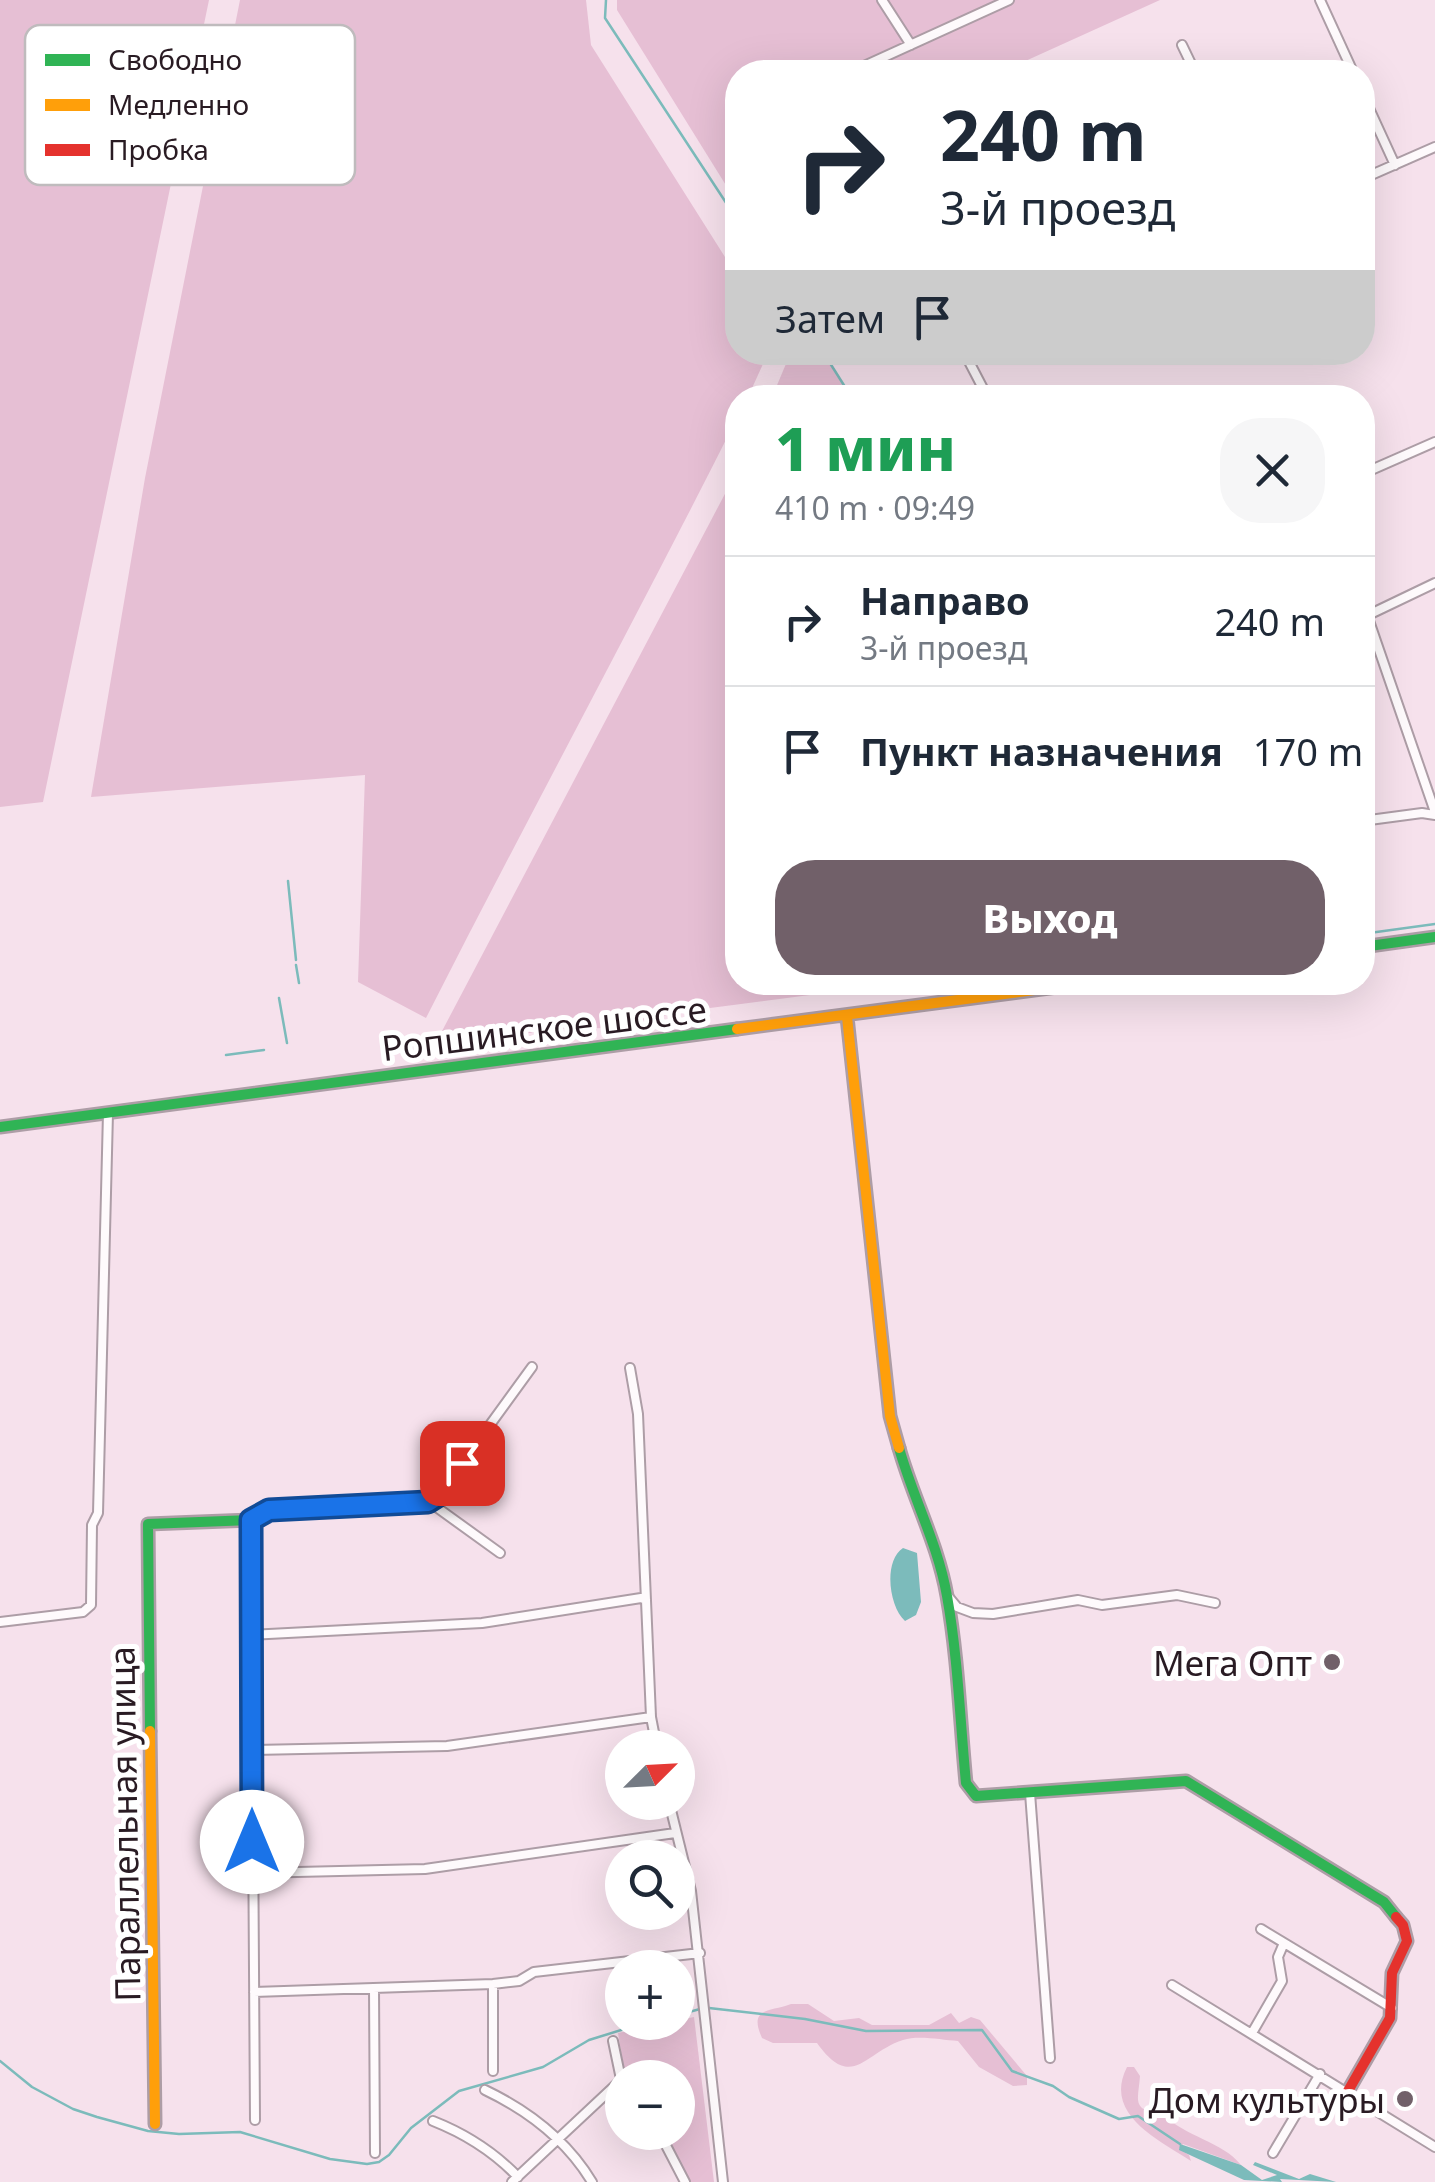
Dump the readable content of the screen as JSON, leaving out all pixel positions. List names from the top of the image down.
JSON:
{
  "streets": {
    "street": ["Ропшинское шоссе", "Параллельная улица"]
  },
  "places": ["Мега Опт", "Дом культуры"],
  "legend": ["Свободно", "Медленно", "Пробка"],
  "north": "top right",
  "page": {
    "turn": ["240 m", "3-й проезд"],
    "then": "Затем",
    "heading": ["1 мин", "410 m · 09:49"],
    "list": [
      {
        "name": "Направо",
        "note": "3-й проезд",
        "value": "240 m"
      },
      {
        "name": "Пункт назначения",
        "value": "170 m"
      }
    ],
    "buttons": "Выход",
    "map_buttons": ["+", "−"]
  }
}
